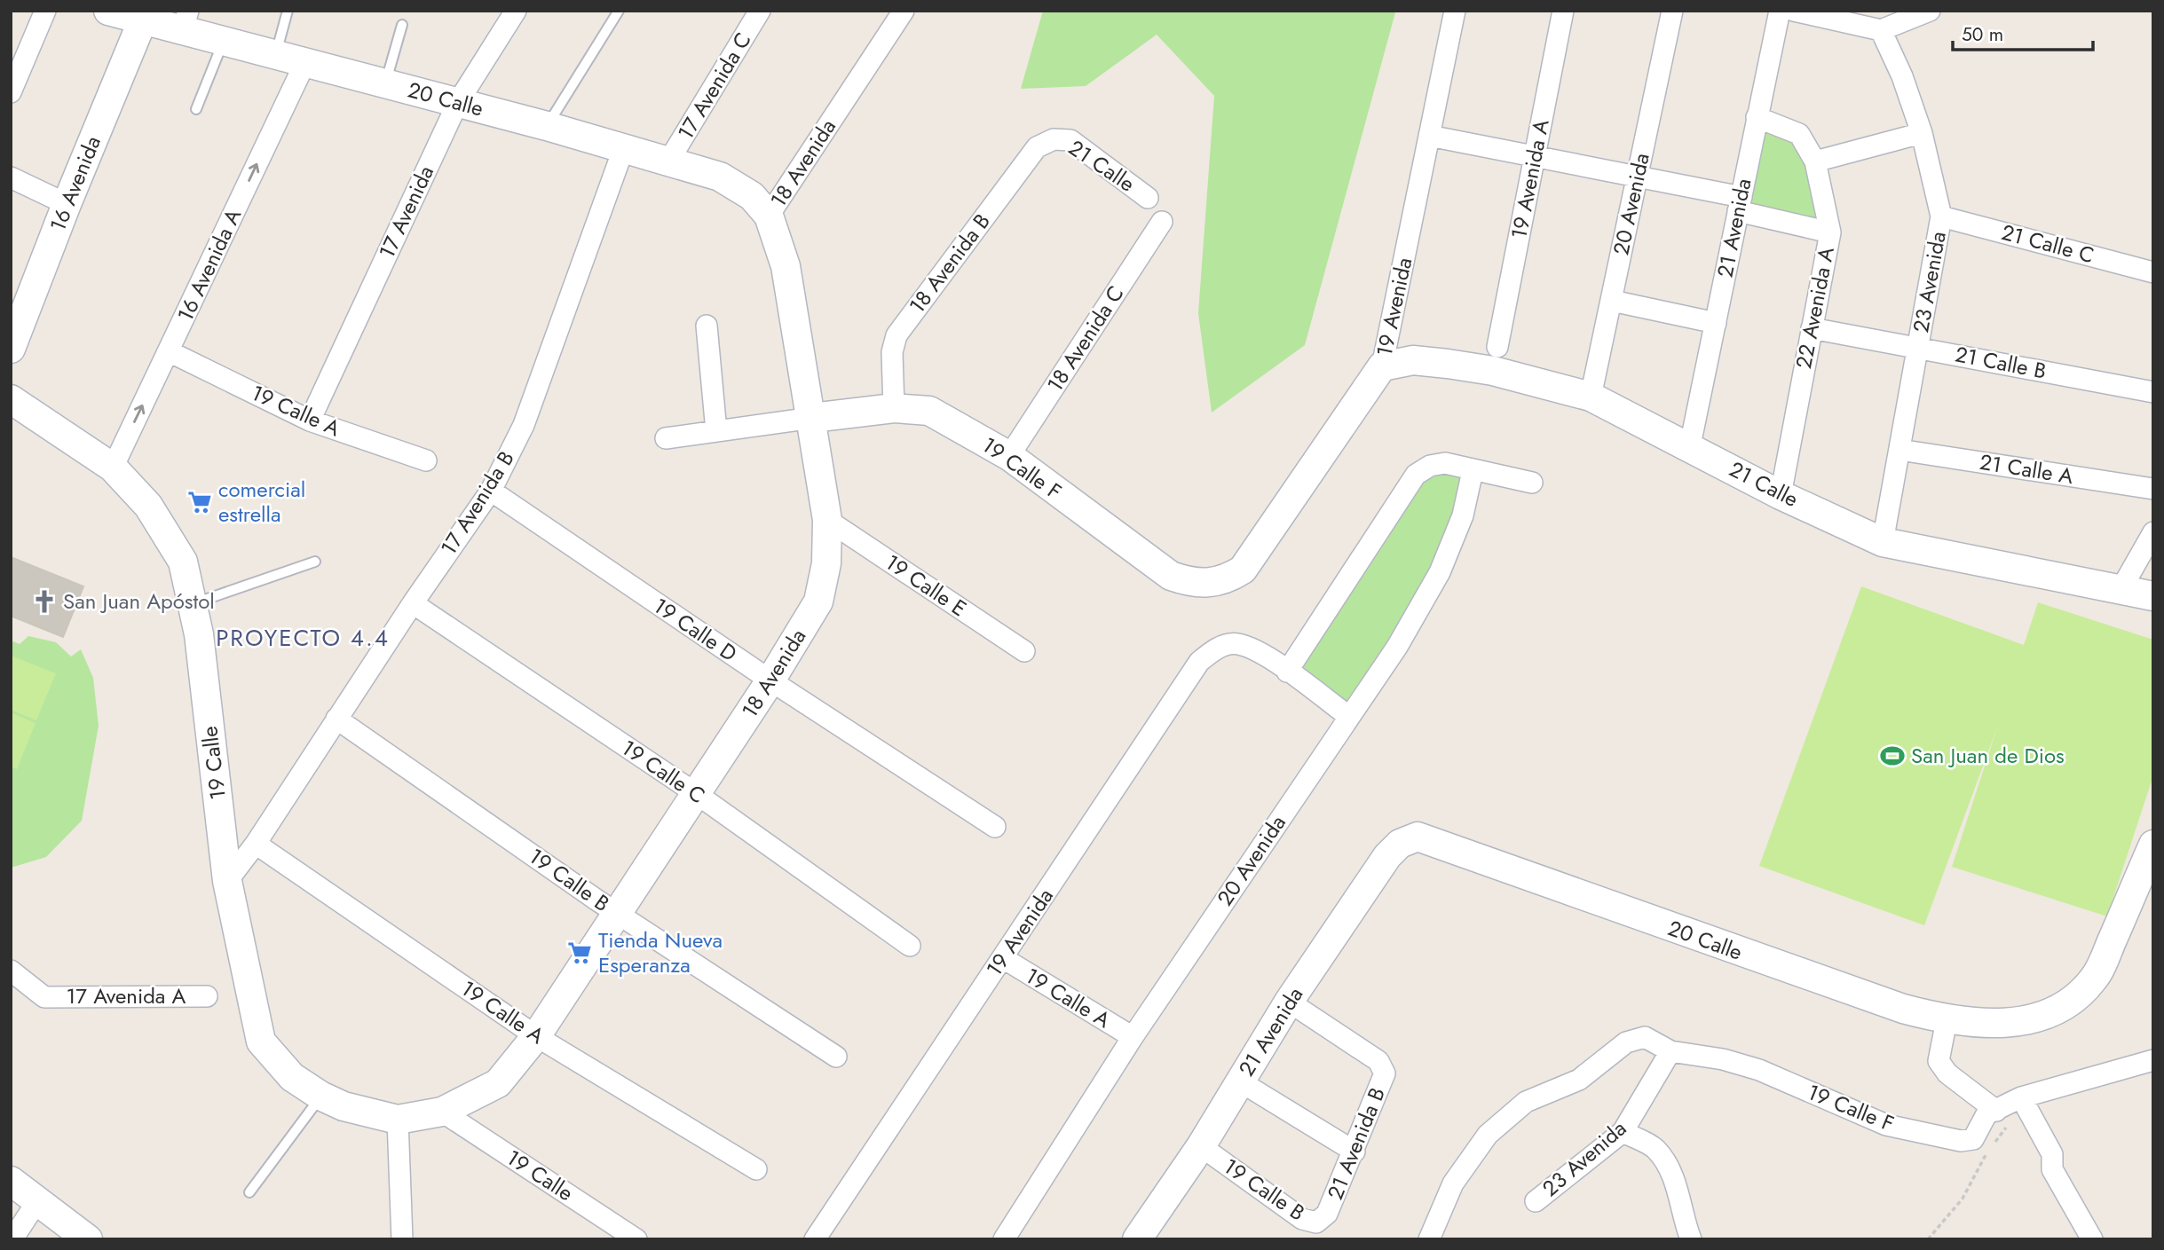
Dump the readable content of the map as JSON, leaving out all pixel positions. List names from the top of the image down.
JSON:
{
  "streets": {
    "street": [
      "17 Avenida C",
      "20 Calle",
      "18 Avenida",
      "21 Calle",
      "19 Avenida A",
      "16 Avenida",
      "20 Avenida",
      "17 Avenida",
      "21 Avenida",
      "21 Calle C",
      "18 Avenida B",
      "16 Avenida A",
      "23 Avenida",
      "19 Avenida",
      "22 Avenida A",
      "18 Avenida C",
      "21 Calle B",
      "19 Calle A",
      "19 Calle F",
      "21 Calle A",
      "17 Avenida B",
      "19 Calle E",
      "19 Calle D",
      "19 Calle",
      "19 Calle C",
      "19 Calle B",
      "17 Avenida A",
      "21 Avenida B"
    ]
  },
  "crossings": [
    ["17 Avenida C", "20 Calle"],
    ["20 Calle", "18 Avenida"],
    ["20 Calle", "16 Avenida"],
    ["20 Calle", "17 Avenida"],
    ["20 Calle", "21 Avenida"],
    ["20 Calle", "16 Avenida A"],
    ["20 Calle", "17 Avenida B"],
    ["18 Avenida", "19 Calle A"],
    ["18 Avenida", "19 Calle F"],
    ["18 Avenida", "19 Calle E"],
    ["18 Avenida", "19 Calle D"],
    ["18 Avenida", "19 Calle"],
    ["18 Avenida", "19 Calle C"],
    ["18 Avenida", "19 Calle B"],
    ["21 Calle", "20 Avenida"],
    ["21 Calle", "21 Avenida"],
    ["21 Calle", "18 Avenida B"],
    ["21 Calle", "23 Avenida"],
    ["21 Calle", "19 Avenida"],
    ["21 Calle", "22 Avenida A"],
    ["20 Avenida", "19 Calle A"],
    ["17 Avenida", "19 Calle A"],
    ["21 Avenida", "22 Avenida A"],
    ["21 Avenida", "19 Calle B"],
    ["21 Avenida", "21 Avenida B"],
    ["21 Calle C", "23 Avenida"],
    ["18 Avenida B", "19 Calle F"],
    ["16 Avenida A", "19 Calle A"],
    ["16 Avenida A", "19 Calle"],
    ["23 Avenida", "21 Calle B"],
    ["23 Avenida", "19 Calle F"],
    ["23 Avenida", "21 Calle A"],
    ["19 Avenida", "19 Calle A"],
    ["19 Avenida", "19 Calle F"],
    ["22 Avenida A", "21 Calle B"],
    ["18 Avenida C", "19 Calle F"],
    ["19 Calle A", "17 Avenida B"],
    ["17 Avenida B", "19 Calle D"],
    ["17 Avenida B", "19 Calle C"],
    ["17 Avenida B", "19 Calle B"],
    ["19 Calle B", "21 Avenida B"]
  ],
  "one_way": ["16 Avenida A"],
  "districts": ["PROYECTO 4.4"],
  "places": {
    "supermarket": ["comercial estrella", "Tienda Nueva Esperanza"],
    "church": ["San Juan Apóstol"],
    "sports": ["San Juan de Dios"]
  },
  "scale_bar": "50 m"
}
